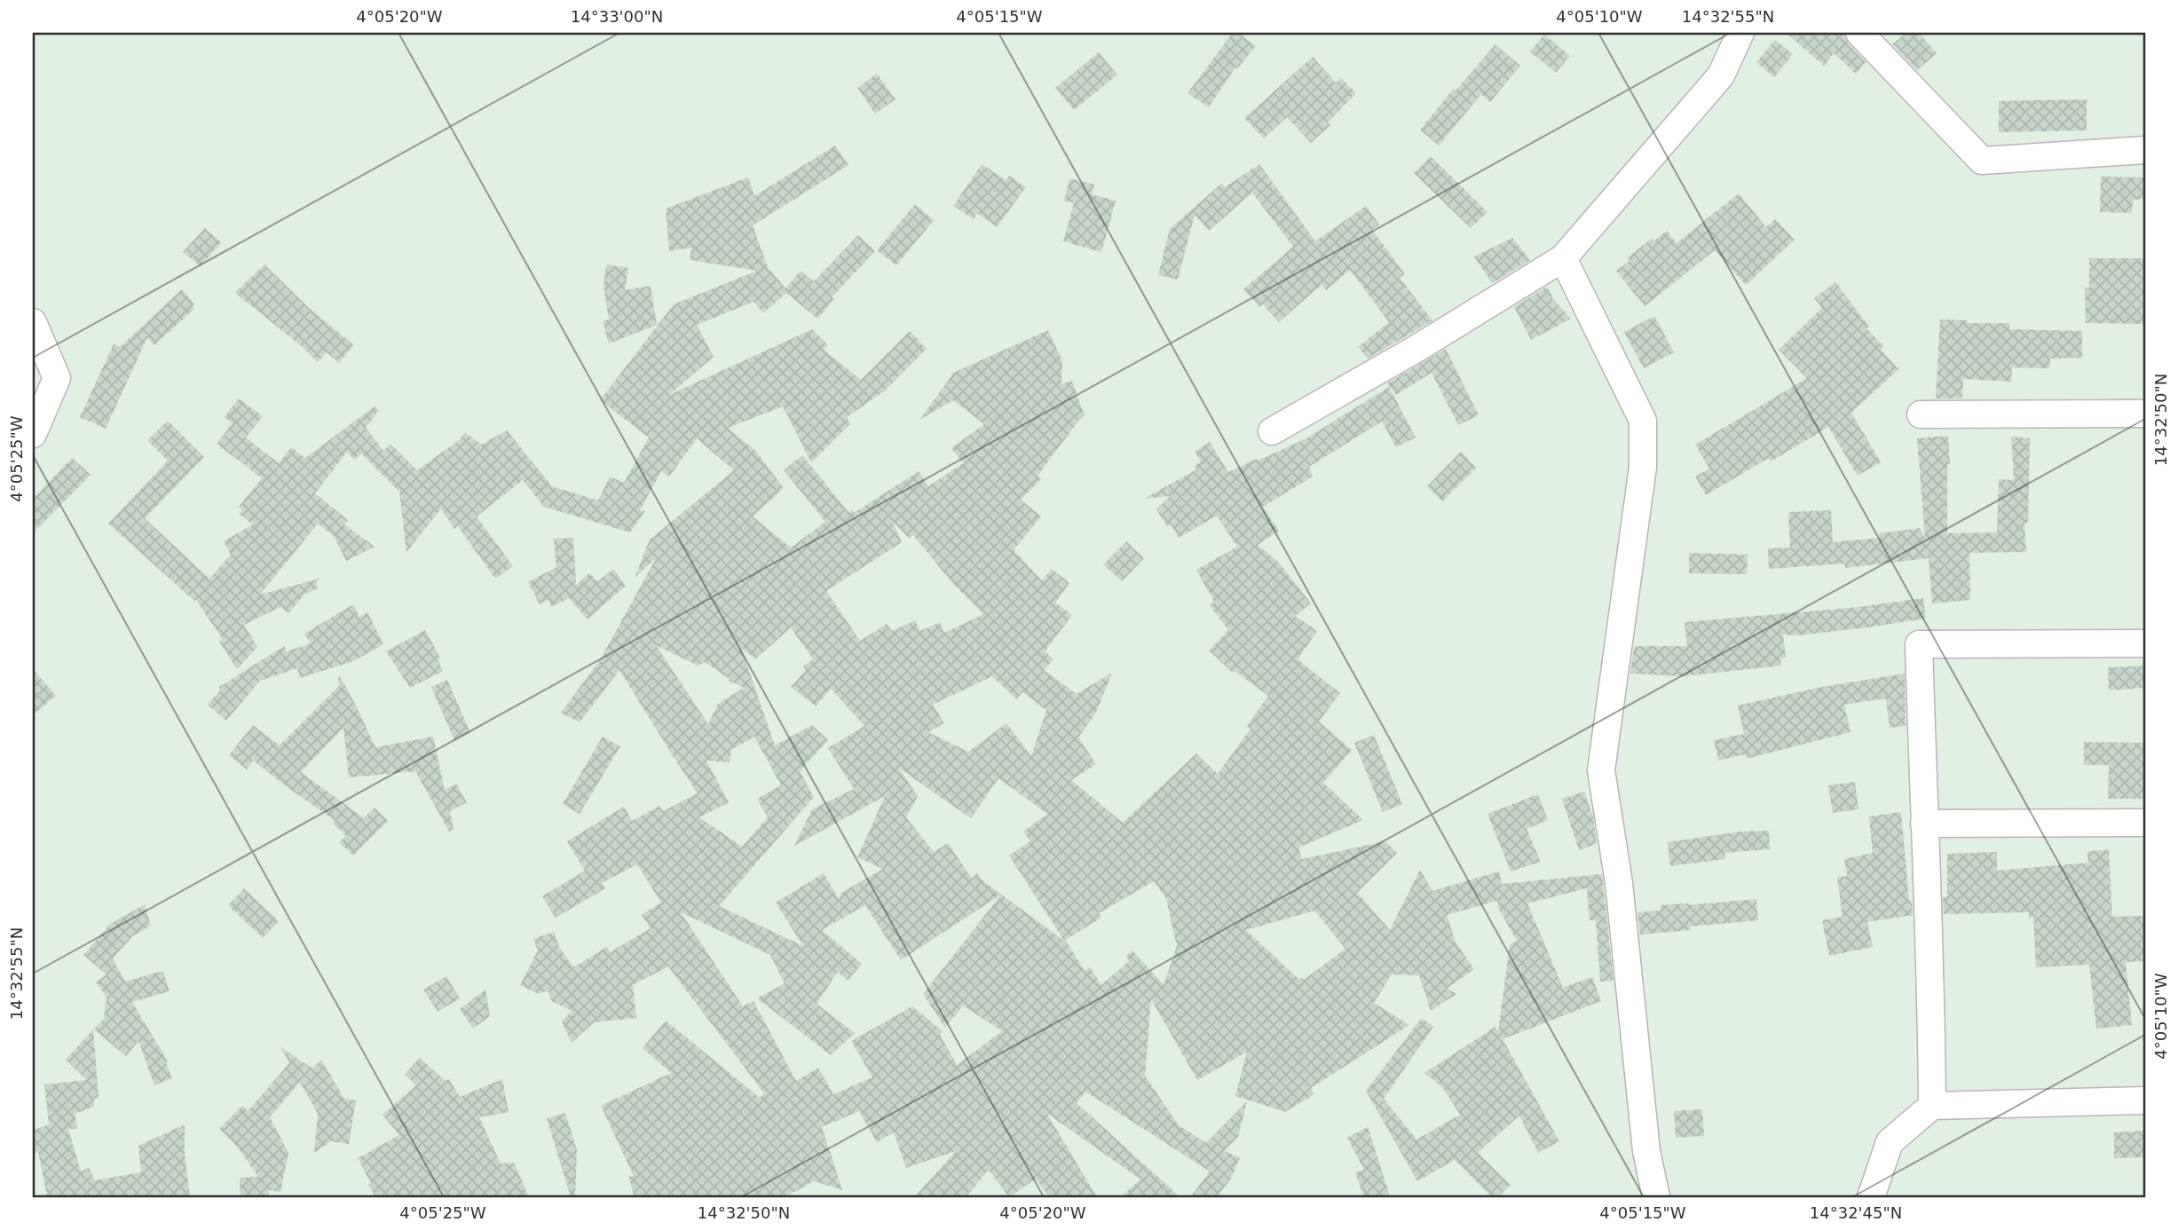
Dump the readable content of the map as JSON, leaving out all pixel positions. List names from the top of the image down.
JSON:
{
  "coordinates": [
    "4°05'20\"W",
    "14°33'00\"N",
    "4°05'15\"W",
    "4°05'10\"W",
    "14°32'55\"N",
    "14°32'50\"N",
    "4°05'25\"W",
    "14°32'45\"N"
  ]
}
